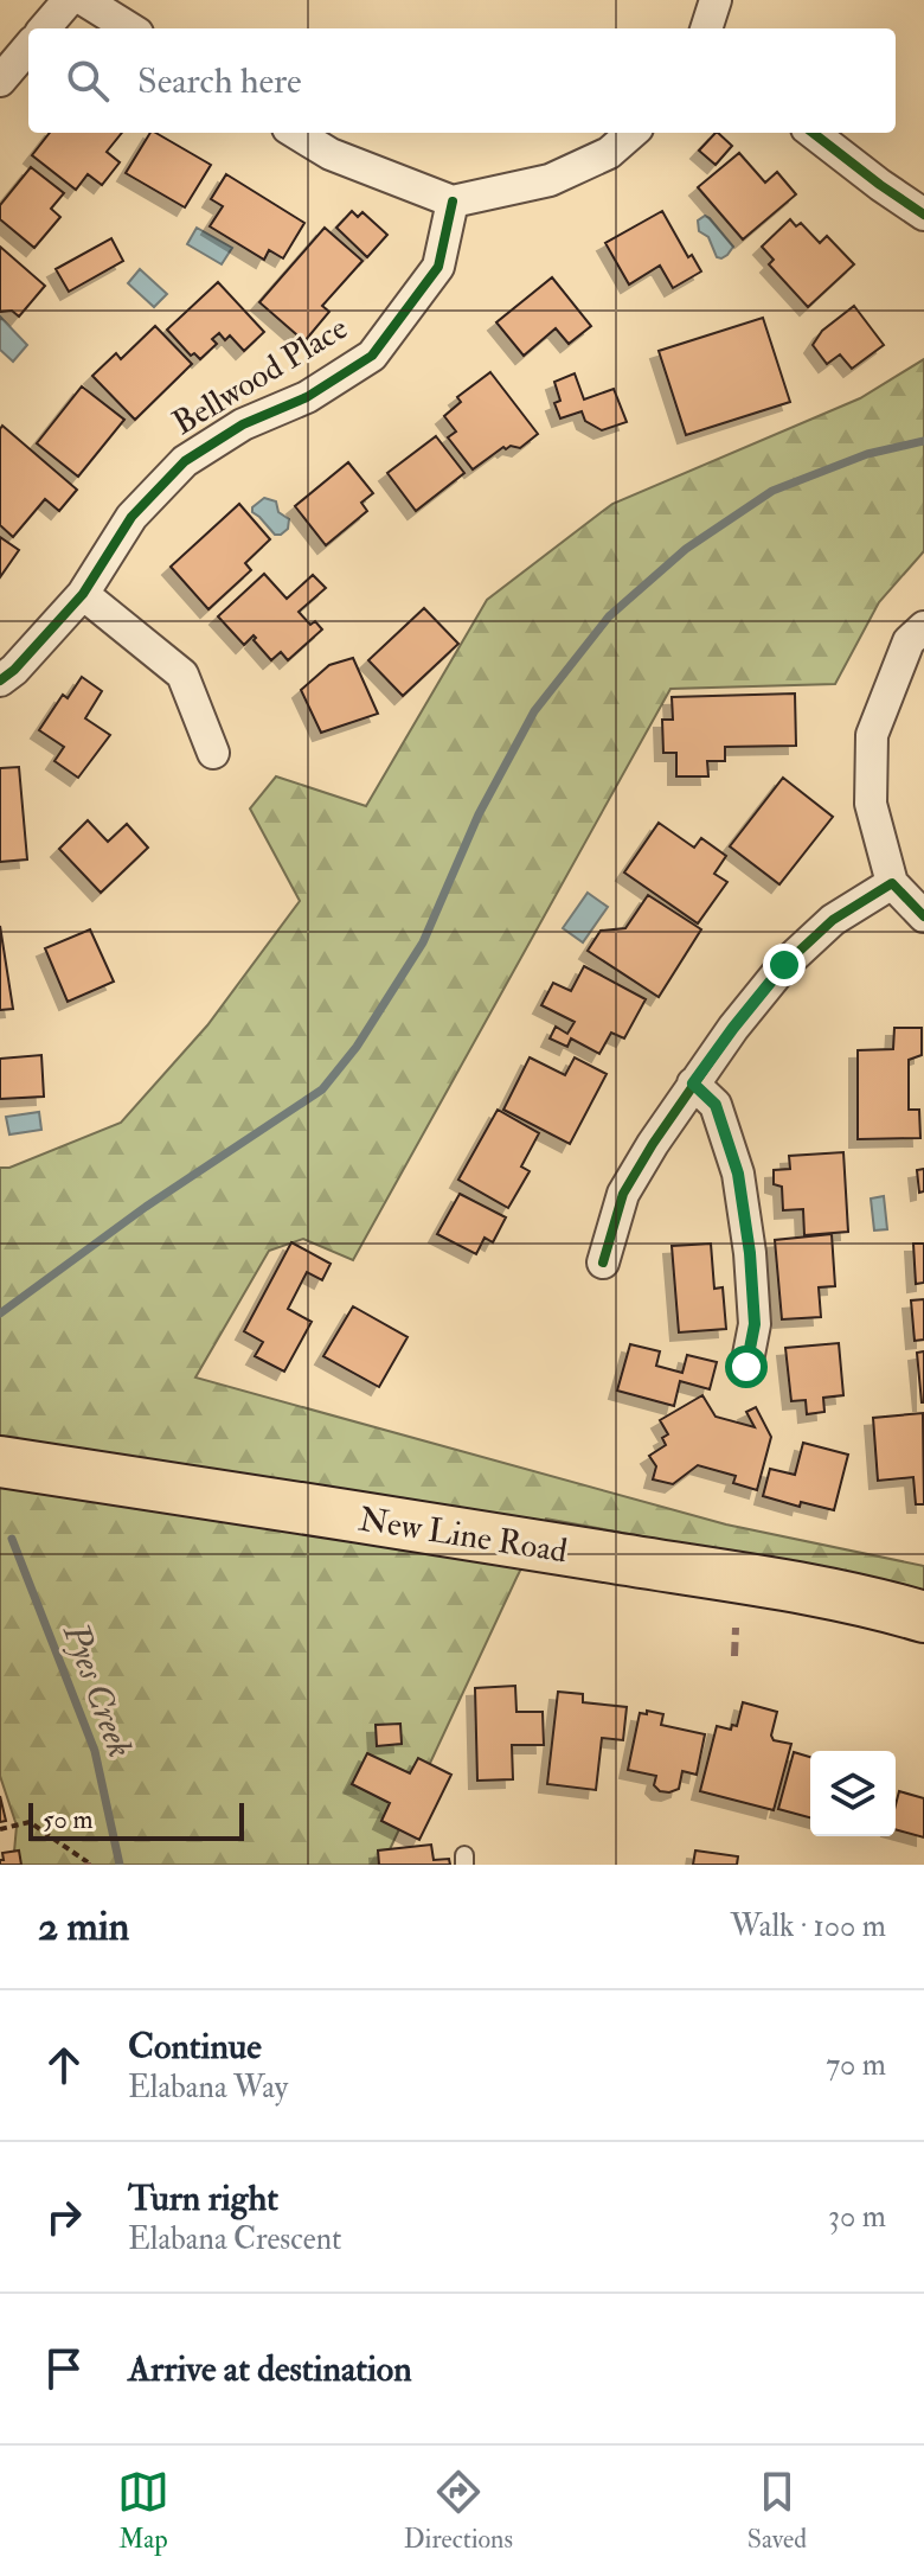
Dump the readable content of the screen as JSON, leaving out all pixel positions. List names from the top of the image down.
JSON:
{
  "streets": {
    "main road": ["New Line Road"],
    "street": ["Bellwood Place"]
  },
  "water": ["Pyes Creek"],
  "scale_bar": "50 m",
  "page": {
    "search": "Search here",
    "scale": "50 m",
    "heading": ["2 min", "Walk · 100 m"],
    "list": [
      ["Continue", "Elabana Way", "70 m"],
      ["Turn right", "Elabana Crescent", "30 m"],
      "Arrive at destination"
    ],
    "nav": ["Map", "Directions", "Saved"]
  }
}
